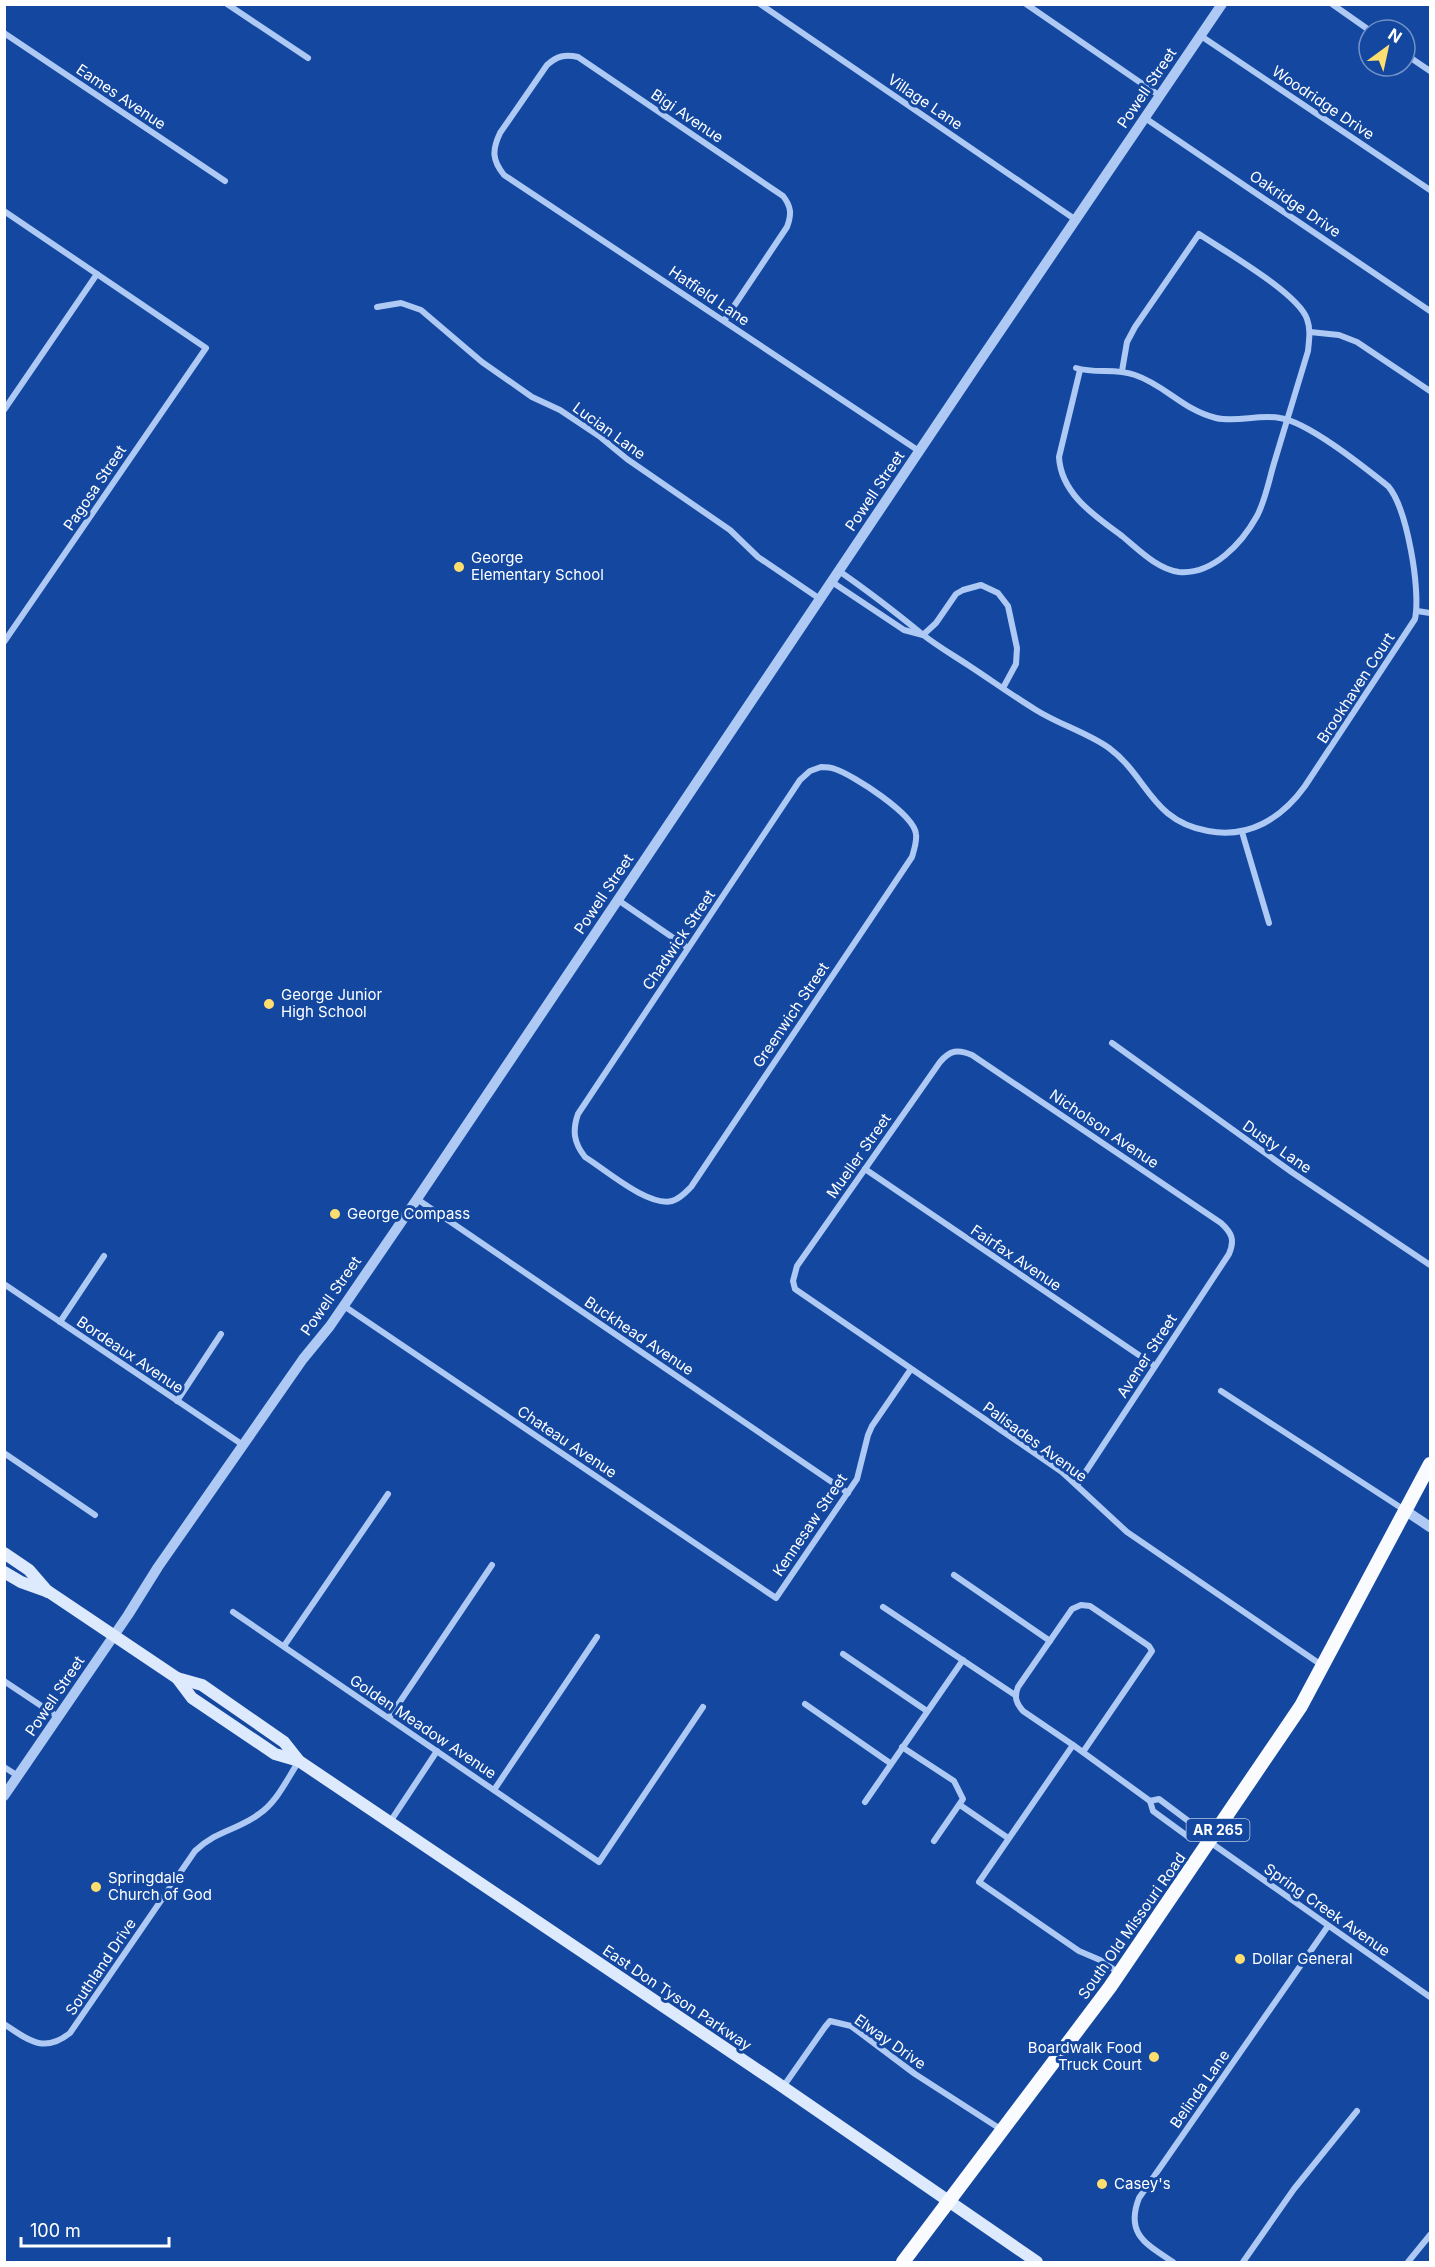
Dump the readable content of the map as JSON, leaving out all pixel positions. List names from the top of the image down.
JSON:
{
  "streets": {
    "main road": ["AR 265", "South Old Missouri Road", "East Don Tyson Parkway"],
    "street": [
      "Powell Street",
      "Eames Avenue",
      "Village Lane",
      "Woodridge Drive",
      "Bigi Avenue",
      "Oakridge Drive",
      "Hatfield Lane",
      "Lucian Lane",
      "Pagosa Street",
      "Brookhaven Court",
      "Chadwick Street",
      "Greenwich Street",
      "Nicholson Avenue",
      "Dusty Lane",
      "Mueller Street",
      "Fairfax Avenue",
      "Buckhead Avenue",
      "Bordeaux Avenue",
      "Avener Street",
      "Chateau Avenue",
      "Palisades Avenue",
      "Kennesaw Street",
      "Golden Meadow Avenue",
      "Spring Creek Avenue",
      "Southland Drive",
      "Elway Drive",
      "Belinda Lane"
    ]
  },
  "crossings": [
    ["Powell Street", "Village Lane"],
    ["Powell Street", "Woodridge Drive"],
    ["Powell Street", "Oakridge Drive"],
    ["Powell Street", "Hatfield Lane"],
    ["Powell Street", "Lucian Lane"],
    ["Powell Street", "Brookhaven Court"],
    ["Powell Street", "Buckhead Avenue"],
    ["Powell Street", "Bordeaux Avenue"],
    ["Powell Street", "Chateau Avenue"],
    ["Powell Street", "East Don Tyson Parkway"],
    ["Bigi Avenue", "Hatfield Lane"],
    ["Chadwick Street", "Greenwich Street"],
    ["Nicholson Avenue", "Mueller Street"],
    ["Nicholson Avenue", "Avener Street"],
    ["Mueller Street", "Fairfax Avenue"],
    ["Mueller Street", "Palisades Avenue"],
    ["Fairfax Avenue", "Avener Street"],
    ["Buckhead Avenue", "Kennesaw Street"],
    ["Avener Street", "Palisades Avenue"],
    ["Chateau Avenue", "Kennesaw Street"],
    ["Palisades Avenue", "Kennesaw Street"],
    ["Palisades Avenue", "South Old Missouri Road"],
    ["Spring Creek Avenue", "South Old Missouri Road"],
    ["Spring Creek Avenue", "Belinda Lane"],
    ["South Old Missouri Road", "East Don Tyson Parkway"],
    ["South Old Missouri Road", "Elway Drive"],
    ["Southland Drive", "East Don Tyson Parkway"],
    ["East Don Tyson Parkway", "Elway Drive"]
  ],
  "places": [
    "George Elementary School",
    "George Junior High School",
    "George Compass",
    "Springdale Church of God",
    "Dollar General",
    "Boardwalk Food Truck Court",
    "Casey's"
  ],
  "scale_bar": "100 m",
  "north": "top right"
}
